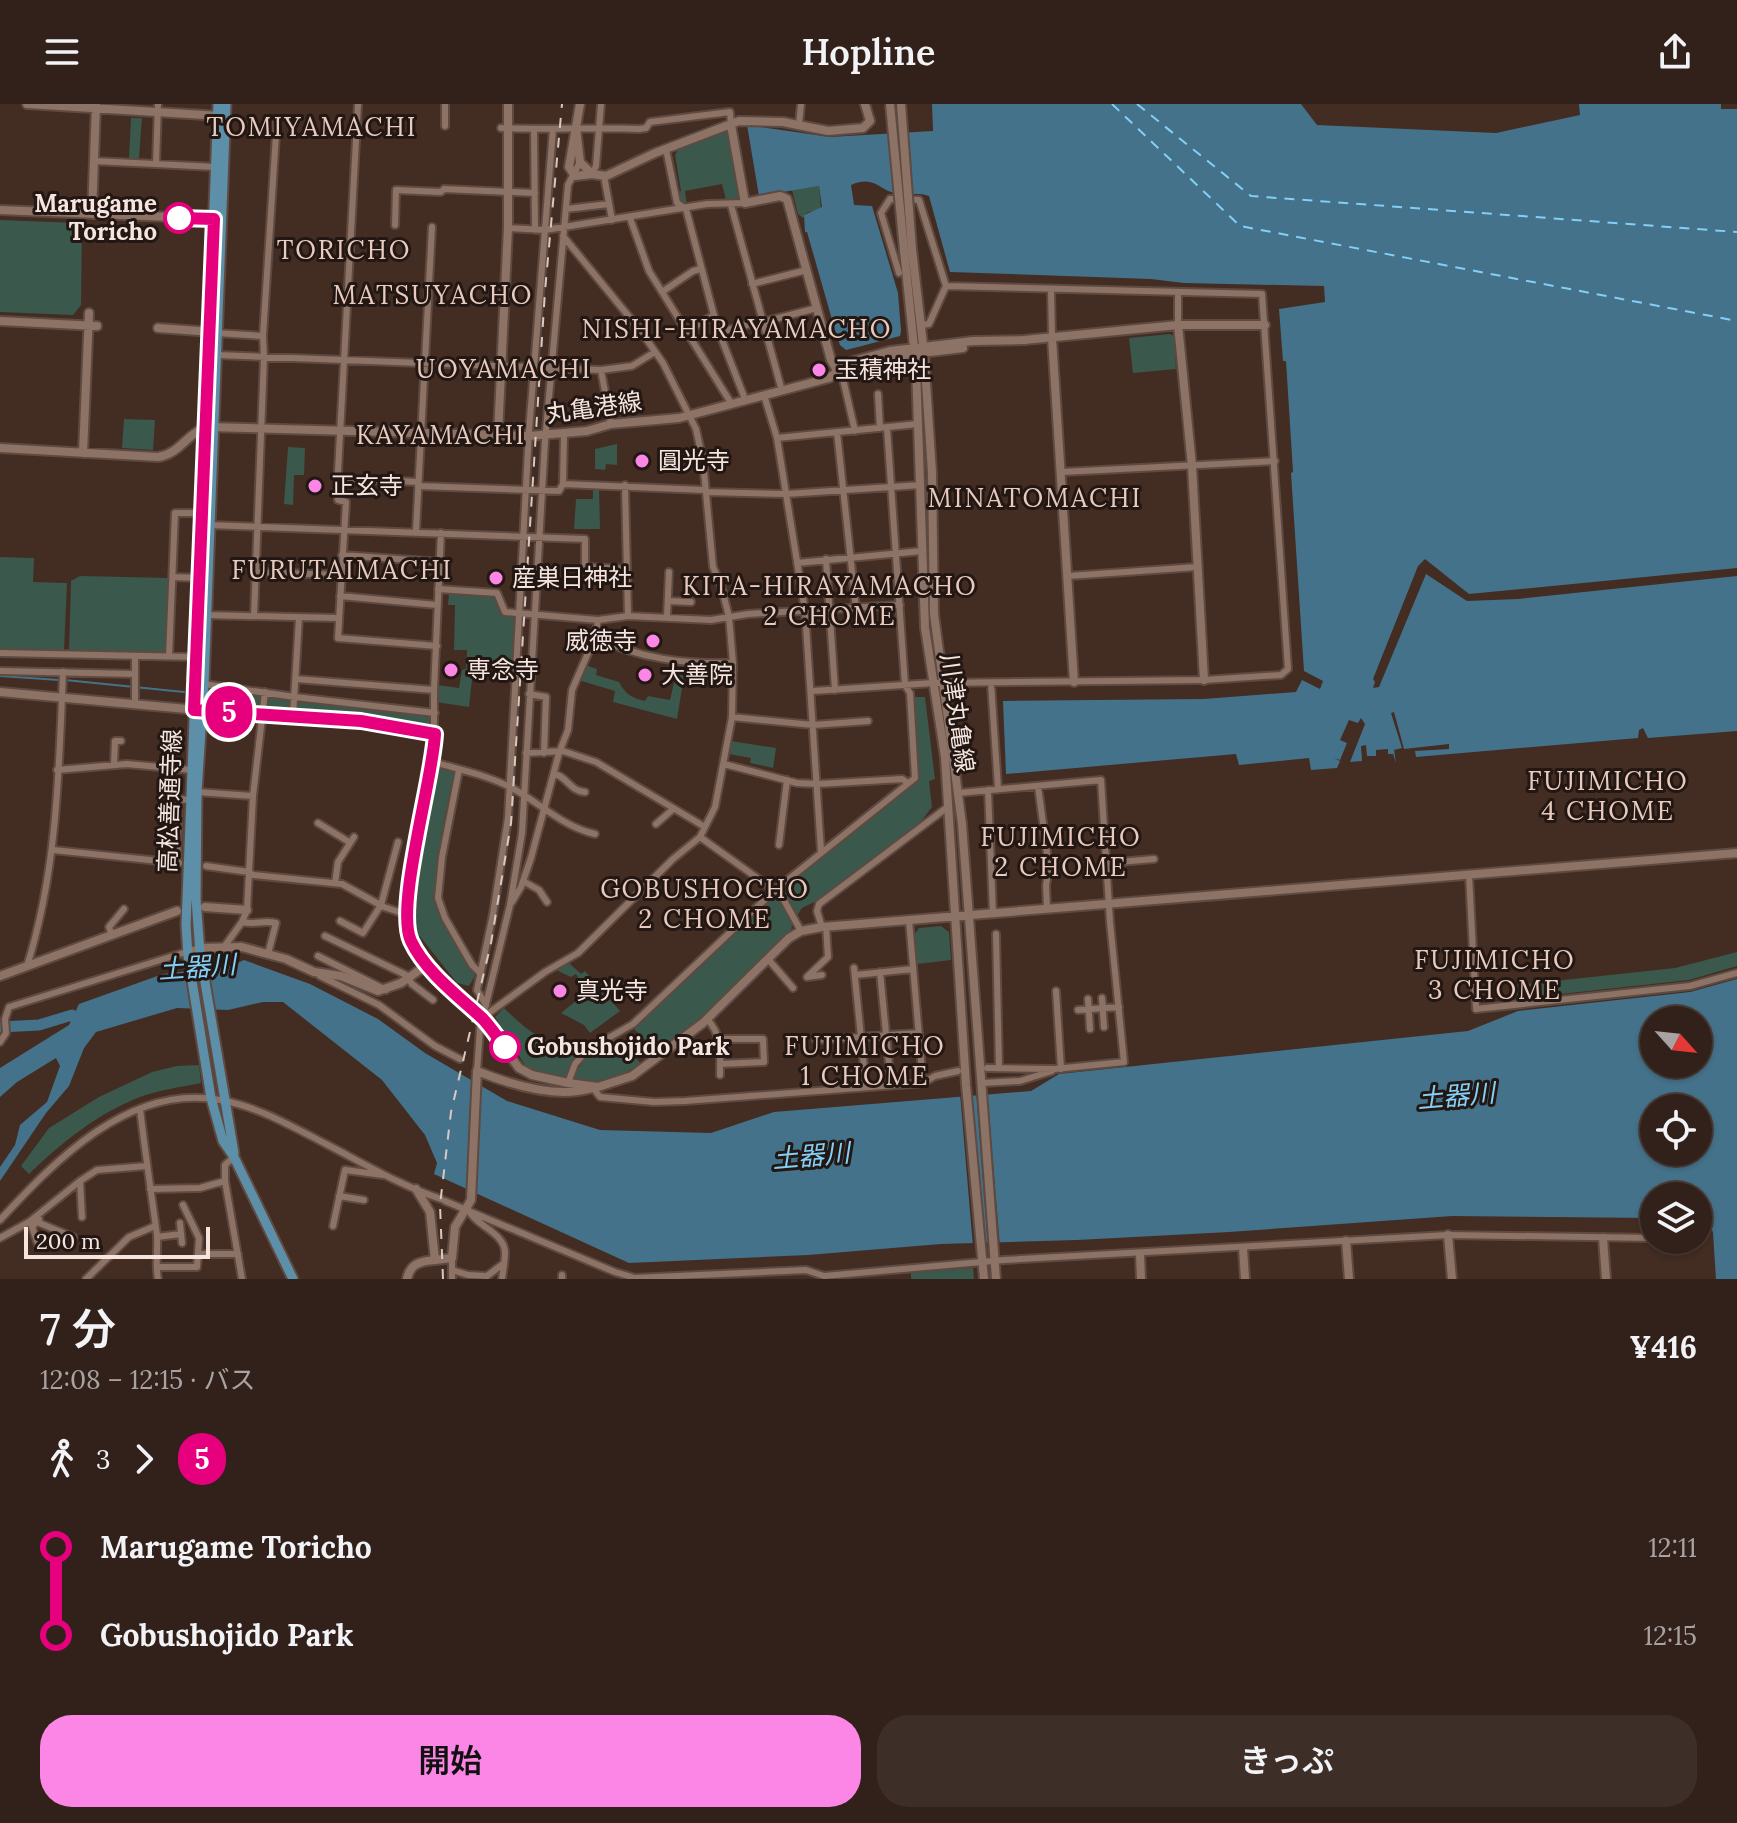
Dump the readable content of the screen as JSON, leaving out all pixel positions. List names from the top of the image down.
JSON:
{
  "streets": {
    "main road": ["高松善通寺線"],
    "street": ["丸亀港線", "川津丸亀線"]
  },
  "crossings": [
    ["丸亀港線", "川津丸亀線"],
    ["丸亀港線", "高松善通寺線"]
  ],
  "districts": [
    "TOMIYAMACHI",
    "TORICHO",
    "MATSUYACHO",
    "NISHI-HIRAYAMACHO",
    "UOYAMACHI",
    "KAYAMACHI",
    "MINATOMACHI",
    "FURUTAIMACHI",
    "KITA-HIRAYAMACHO 2 CHOME",
    "FUJIMICHO 4 CHOME",
    "FUJIMICHO 2 CHOME",
    "GOBUSHOCHO 2 CHOME",
    "FUJIMICHO 3 CHOME",
    "FUJIMICHO 1 CHOME"
  ],
  "water": ["土器川"],
  "places": [
    "Marugame Toricho",
    "玉積神社",
    "圓光寺",
    "正玄寺",
    "産巣日神社",
    "威徳寺",
    "専念寺",
    "大善院",
    "真光寺",
    "Gobushojido Park"
  ],
  "lines": ["bus line 5"],
  "scale_bar": "200 m",
  "north": "bottom right",
  "page": {
    "header": "Hopline",
    "on_map": "5",
    "scale": "200 m",
    "heading": ["7 分", "12:08 – 12:15 · バス", "¥416"],
    "legs": ["3", "5"],
    "list": [
      {
        "name": "Marugame Toricho",
        "value": "12:11"
      },
      {
        "name": "Gobushojido Park",
        "value": "12:15"
      }
    ],
    "buttons": ["開始", "きっぷ"]
  }
}
